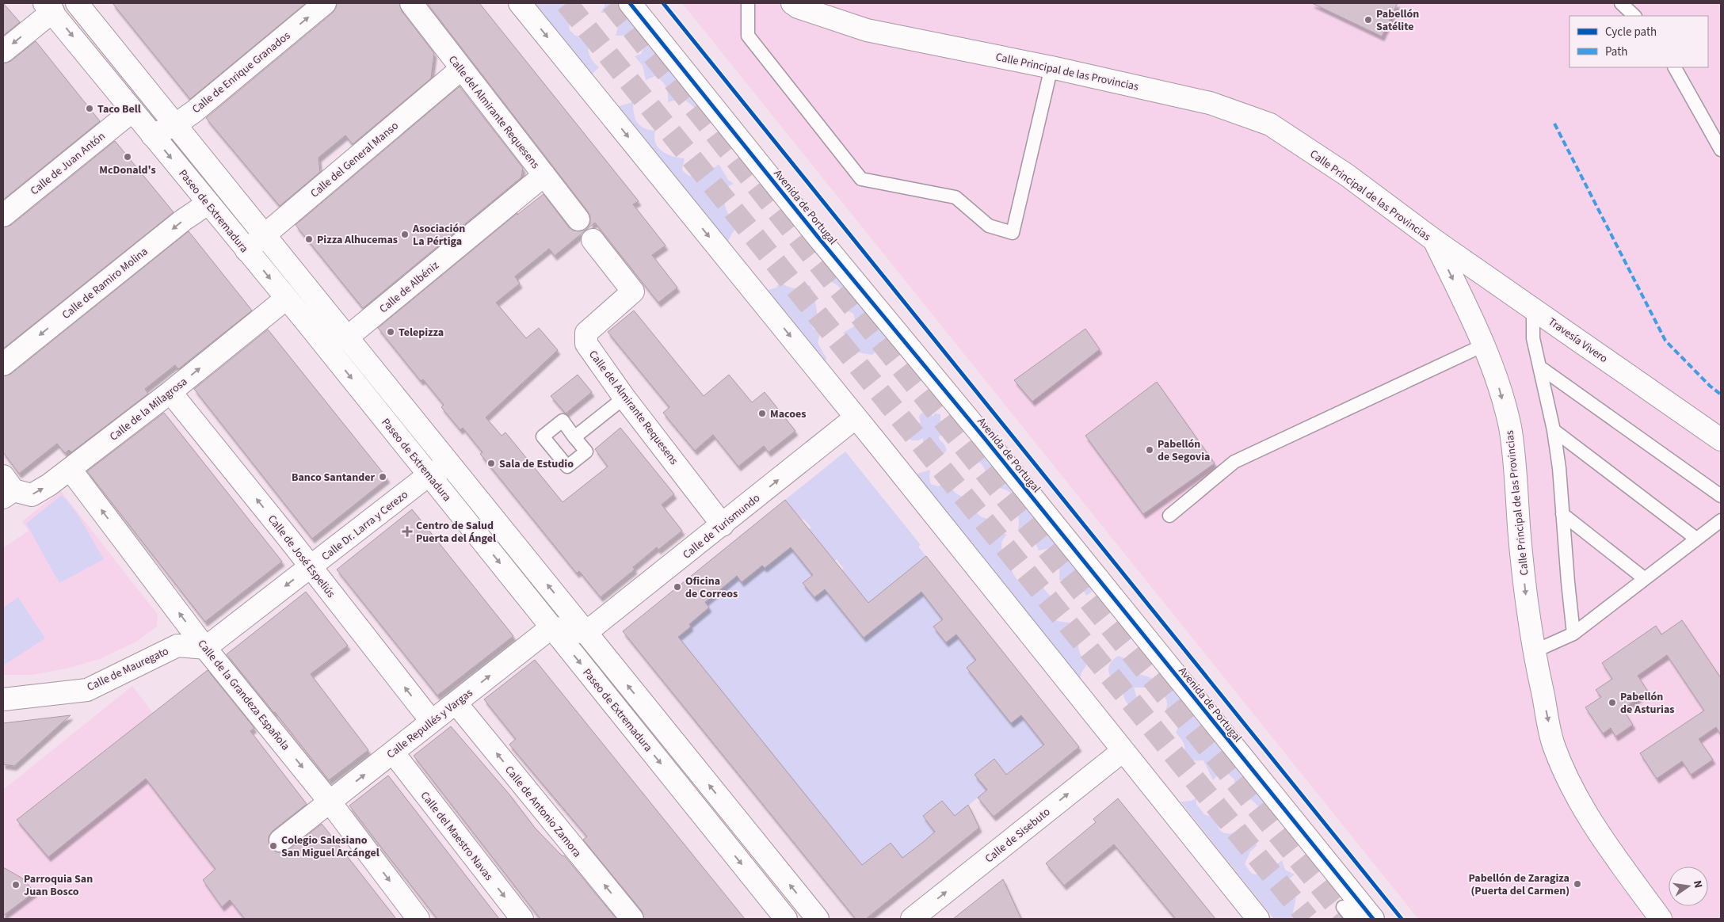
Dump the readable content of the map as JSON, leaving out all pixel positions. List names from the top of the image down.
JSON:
{
  "streets": {
    "street": [
      "Calle Principal de las Provincias",
      "Calle de Enrique Granados",
      "Calle del Almirante Requesens",
      "Calle del General Manso",
      "Calle de Juan Antón",
      "Avenida de Portugal",
      "Paseo de Extremadura",
      "Calle de Ramiro Molina",
      "Calle de Albéniz",
      "Travesía Vivero",
      "Calle de la Milagrosa",
      "Calle Dr. Larra y Cerezo",
      "Calle de Turismundo",
      "Calle de José Espeliús",
      "Calle de Mauregato",
      "Calle de la Grandeza Española",
      "Calle Repullés y Vargas",
      "Calle de Antonio Zamora",
      "Calle de Sisebuto",
      "Calle del Maestro Navas"
    ]
  },
  "crossings": [
    ["Calle Principal de las Provincias", "Travesía Vivero"],
    ["Calle de Enrique Granados", "Paseo de Extremadura"],
    ["Calle del Almirante Requesens", "Calle del General Manso"],
    ["Calle del Almirante Requesens", "Calle de Albéniz"],
    ["Calle del Almirante Requesens", "Calle de Turismundo"],
    ["Calle del General Manso", "Paseo de Extremadura"],
    ["Calle de Juan Antón", "Paseo de Extremadura"],
    ["Paseo de Extremadura", "Calle de Ramiro Molina"],
    ["Paseo de Extremadura", "Calle de Albéniz"],
    ["Paseo de Extremadura", "Calle de la Milagrosa"],
    ["Paseo de Extremadura", "Calle Dr. Larra y Cerezo"],
    ["Paseo de Extremadura", "Calle de Turismundo"],
    ["Paseo de Extremadura", "Calle Repullés y Vargas"],
    ["Calle de la Milagrosa", "Calle de José Espeliús"],
    ["Calle de la Milagrosa", "Calle de la Grandeza Española"],
    ["Calle Dr. Larra y Cerezo", "Calle de José Espeliús"],
    ["Calle Dr. Larra y Cerezo", "Calle de Mauregato"],
    ["Calle Dr. Larra y Cerezo", "Calle de la Grandeza Española"],
    ["Calle de José Espeliús", "Calle Repullés y Vargas"],
    ["Calle de Mauregato", "Calle de la Grandeza Española"],
    ["Calle de la Grandeza Española", "Calle Repullés y Vargas"],
    ["Calle Repullés y Vargas", "Calle de Antonio Zamora"],
    ["Calle Repullés y Vargas", "Calle del Maestro Navas"]
  ],
  "one_way": [
    "Calle Principal de las Provincias",
    "Calle de Enrique Granados",
    "Calle de Ramiro Molina",
    "Calle de la Milagrosa",
    "Calle Dr. Larra y Cerezo",
    "Calle de Turismundo",
    "Calle de José Espeliús",
    "Calle Repullés y Vargas",
    "Calle de Antonio Zamora",
    "Calle de Sisebuto",
    "Calle del Maestro Navas"
  ],
  "places": {
    "other": [
      "Pabellón Satélite",
      "Taco Bell",
      "McDonald's",
      "Asociación La Pértiga",
      "Pizza Alhucemas",
      "Telepizza",
      "Macoes",
      "Pabellón de Segovia",
      "Sala de Estudio",
      "Banco Santander",
      "Oficina de Correos",
      "Pabellón de Asturias",
      "Colegio Salesiano San Miguel Arcángel",
      "Pabellón de Zaragiza (Puerta del Carmen)",
      "Parroquia San Juan Bosco"
    ],
    "health": ["Centro de Salud Puerta del Ángel"]
  },
  "legend": ["Cycle path", "Path"],
  "north": "right"
}
